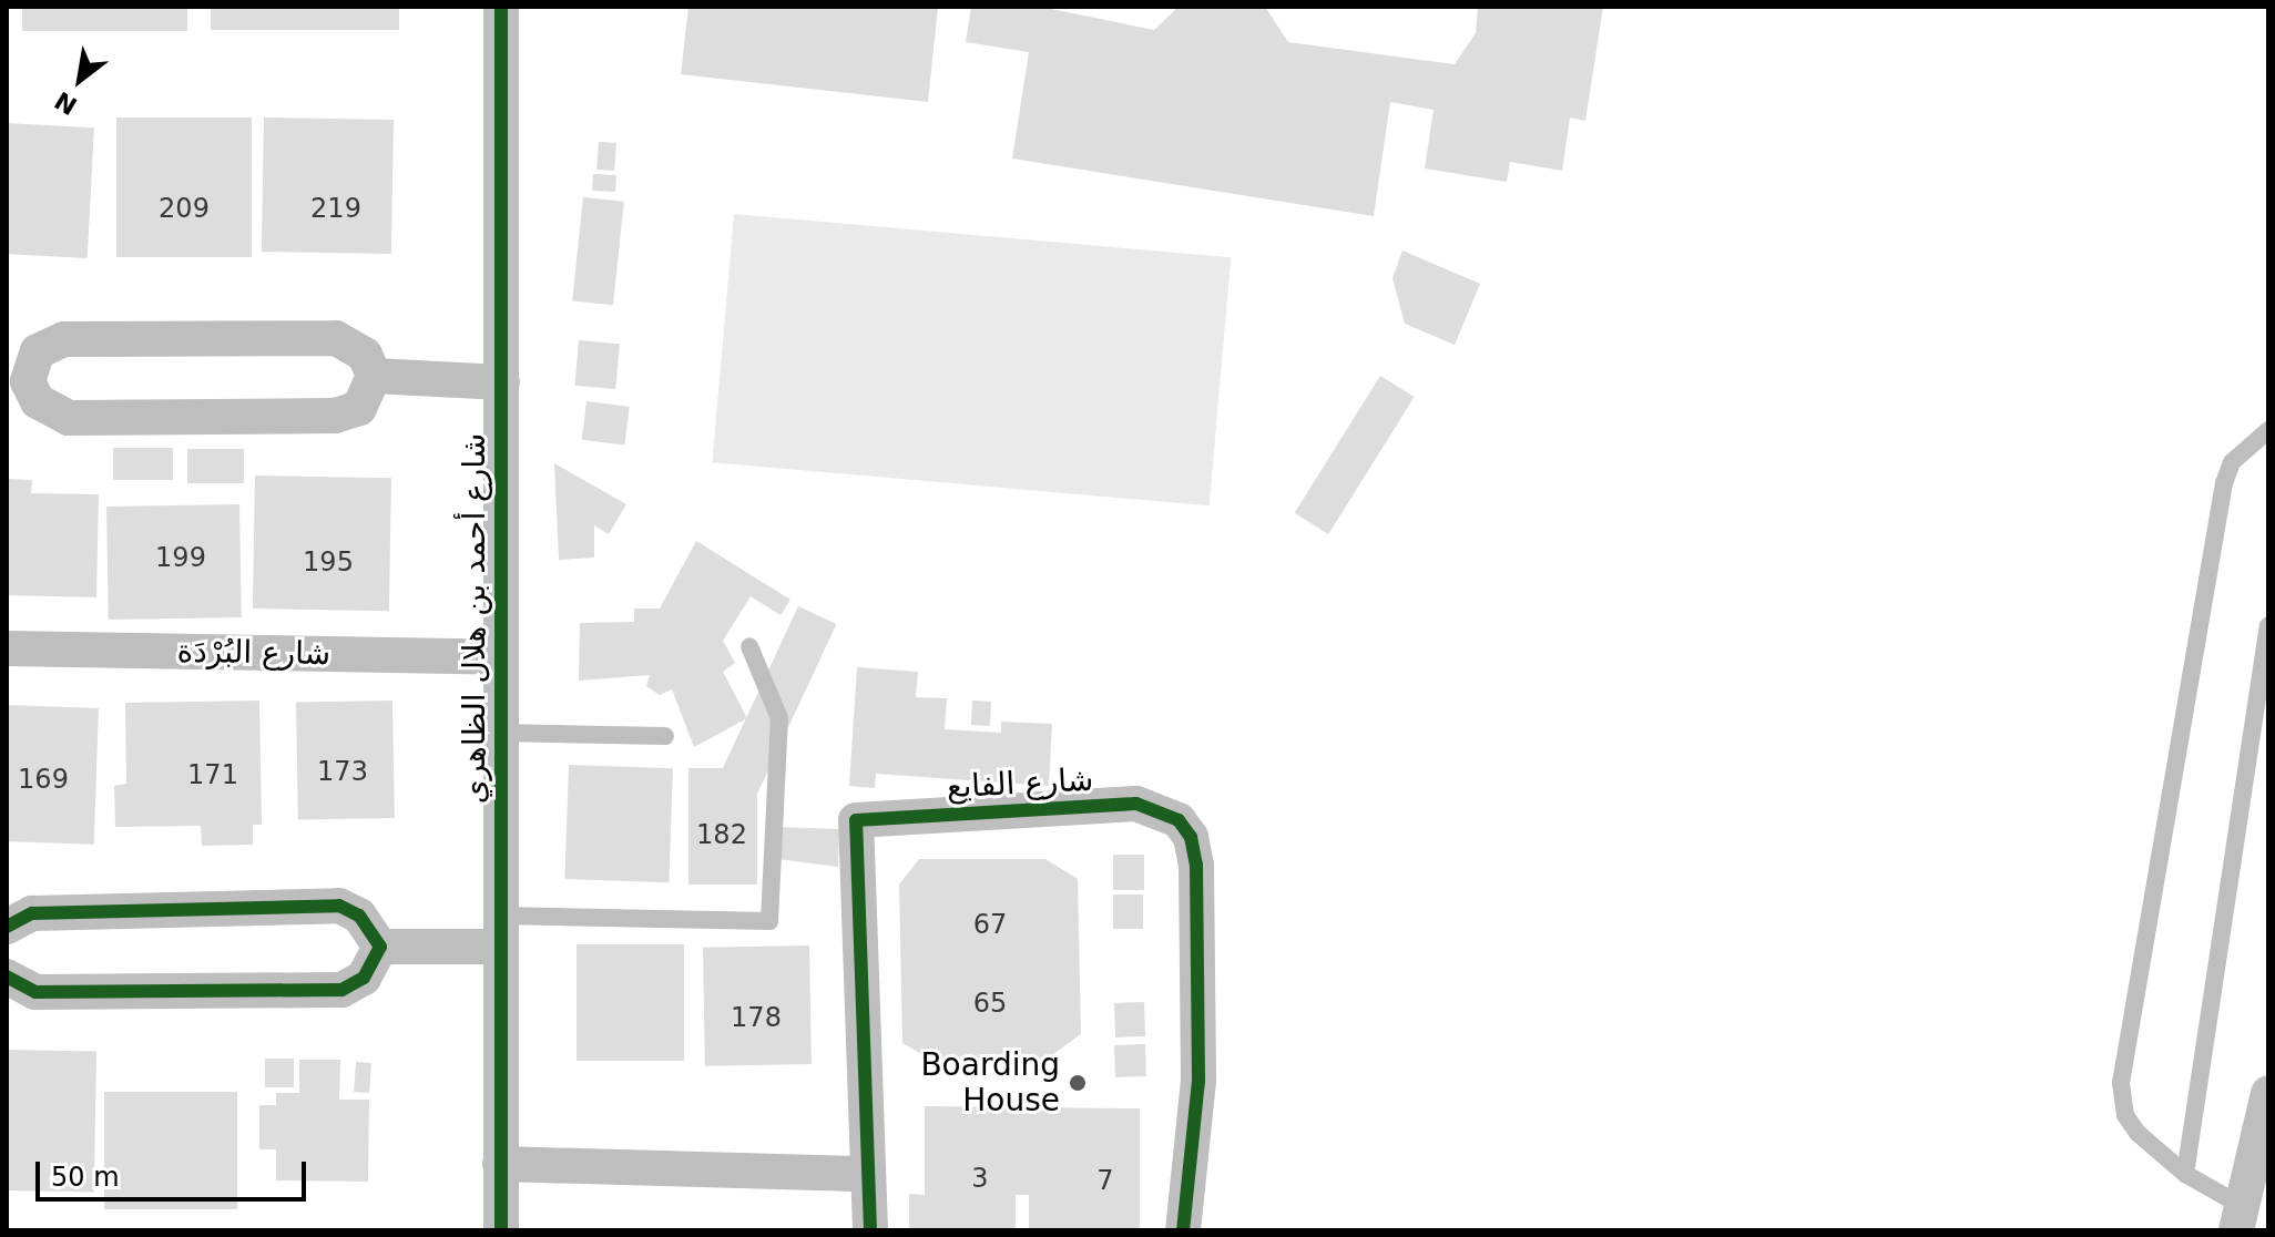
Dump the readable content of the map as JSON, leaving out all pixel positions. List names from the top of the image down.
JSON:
{
  "streets": {
    "street": ["شارع أحمد بن هلال الظاهري", "شارع البُرْدَة", "شارع الفايع"]
  },
  "crossings": [
    ["شارع أحمد بن هلال الظاهري", "شارع البُرْدَة"]
  ],
  "places": ["Boarding House"],
  "house_numbers": [
    "209",
    "219",
    "199",
    "195",
    "173",
    "171",
    "169",
    "182",
    "67",
    "65",
    "178",
    "3",
    "7"
  ],
  "scale_bar": "50 m",
  "north": "bottom left"
}
